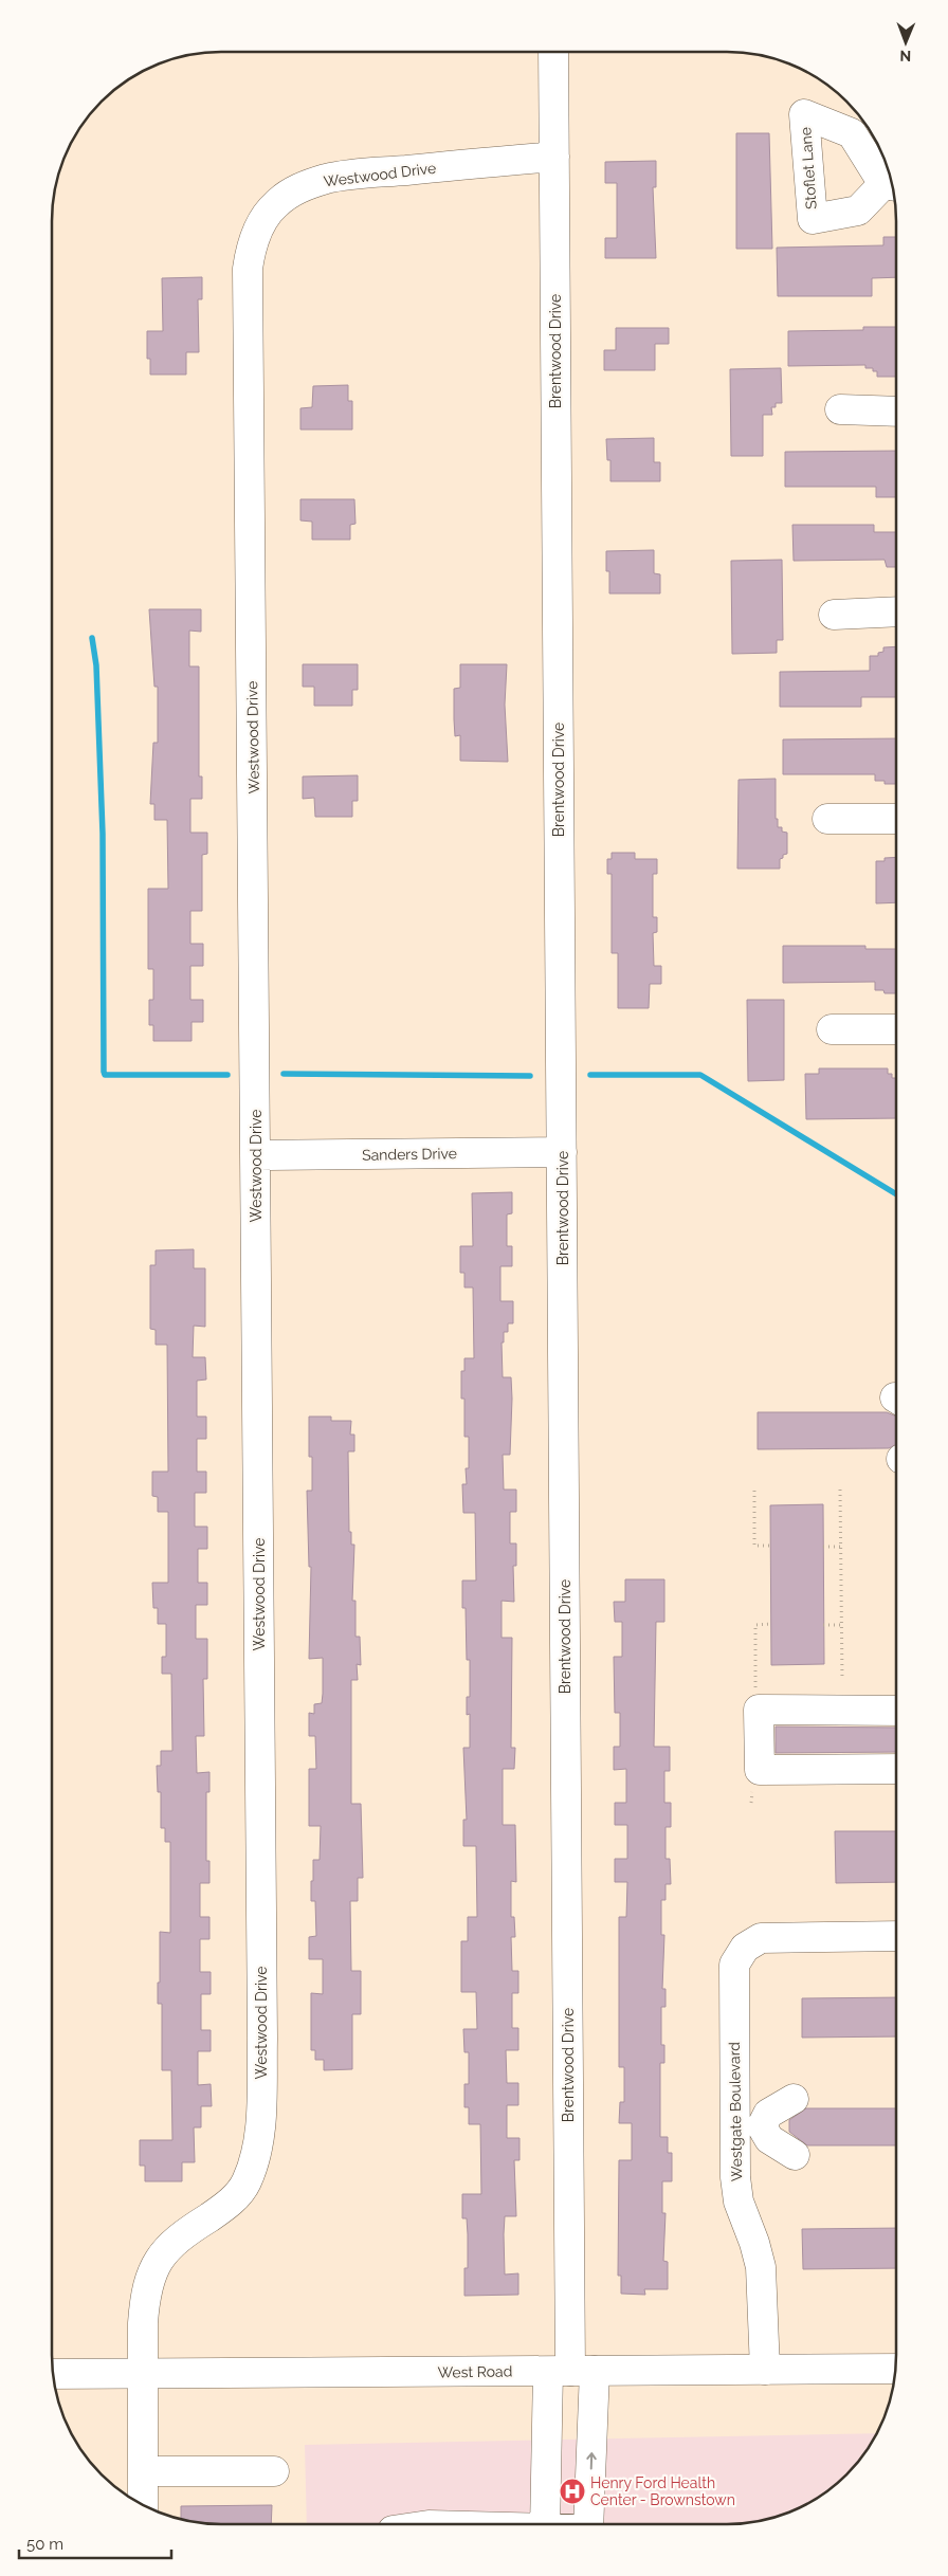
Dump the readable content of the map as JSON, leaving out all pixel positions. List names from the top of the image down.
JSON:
{
  "streets": {
    "street": [
      "Westwood Drive",
      "Brentwood Drive",
      "Sanders Drive",
      "Westgate Boulevard",
      "West Road"
    ]
  },
  "crossings": [
    ["Westwood Drive", "Brentwood Drive"],
    ["Westwood Drive", "Sanders Drive"],
    ["Westwood Drive", "West Road"],
    ["Brentwood Drive", "Sanders Drive"],
    ["Brentwood Drive", "West Road"],
    ["Westgate Boulevard", "West Road"]
  ],
  "places": {
    "hospital": ["Henry Ford Health Center - Brownstown"]
  },
  "scale_bar": "50 m",
  "north": "bottom"
}
